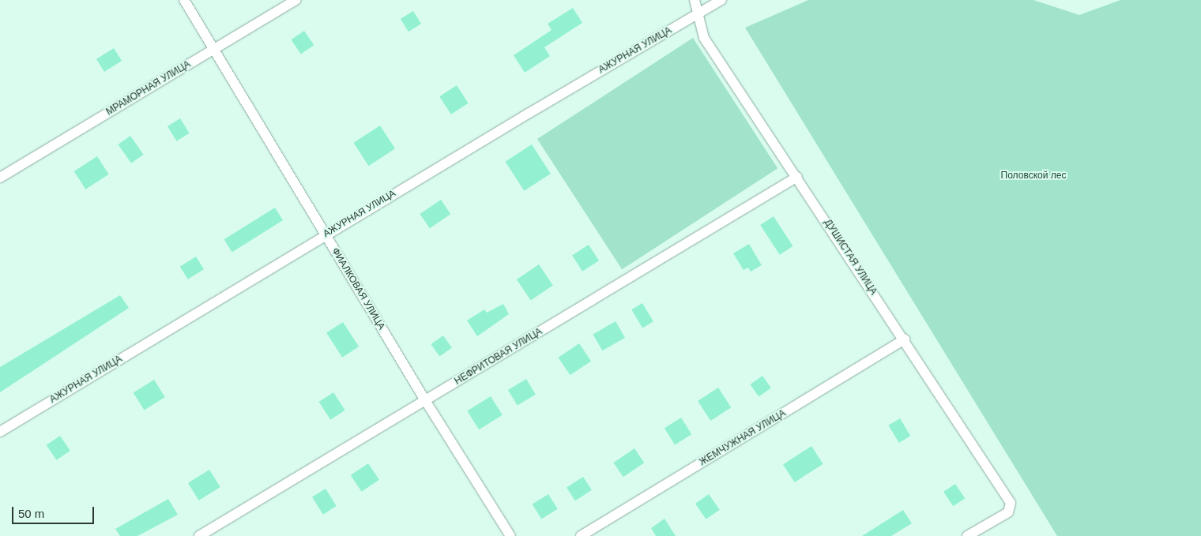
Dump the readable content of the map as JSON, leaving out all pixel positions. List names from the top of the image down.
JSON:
{
  "streets": {
    "street": [
      "АЖУРНАЯ УЛИЦА",
      "МРАМОРНАЯ УЛИЦА",
      "ДУШИСТАЯ УЛИЦА",
      "ФИАЛКОВАЯ УЛИЦА",
      "НЕФРИТОВАЯ УЛИЦА",
      "ЖЕМЧУЖНАЯ УЛИЦА"
    ]
  },
  "crossings": [
    ["АЖУРНАЯ УЛИЦА", "ДУШИСТАЯ УЛИЦА"],
    ["АЖУРНАЯ УЛИЦА", "ФИАЛКОВАЯ УЛИЦА"],
    ["МРАМОРНАЯ УЛИЦА", "ФИАЛКОВАЯ УЛИЦА"],
    ["ДУШИСТАЯ УЛИЦА", "НЕФРИТОВАЯ УЛИЦА"],
    ["ДУШИСТАЯ УЛИЦА", "ЖЕМЧУЖНАЯ УЛИЦА"],
    ["ФИАЛКОВАЯ УЛИЦА", "НЕФРИТОВАЯ УЛИЦА"]
  ],
  "parks": ["Половской лес"],
  "scale_bar": "50 m"
}
